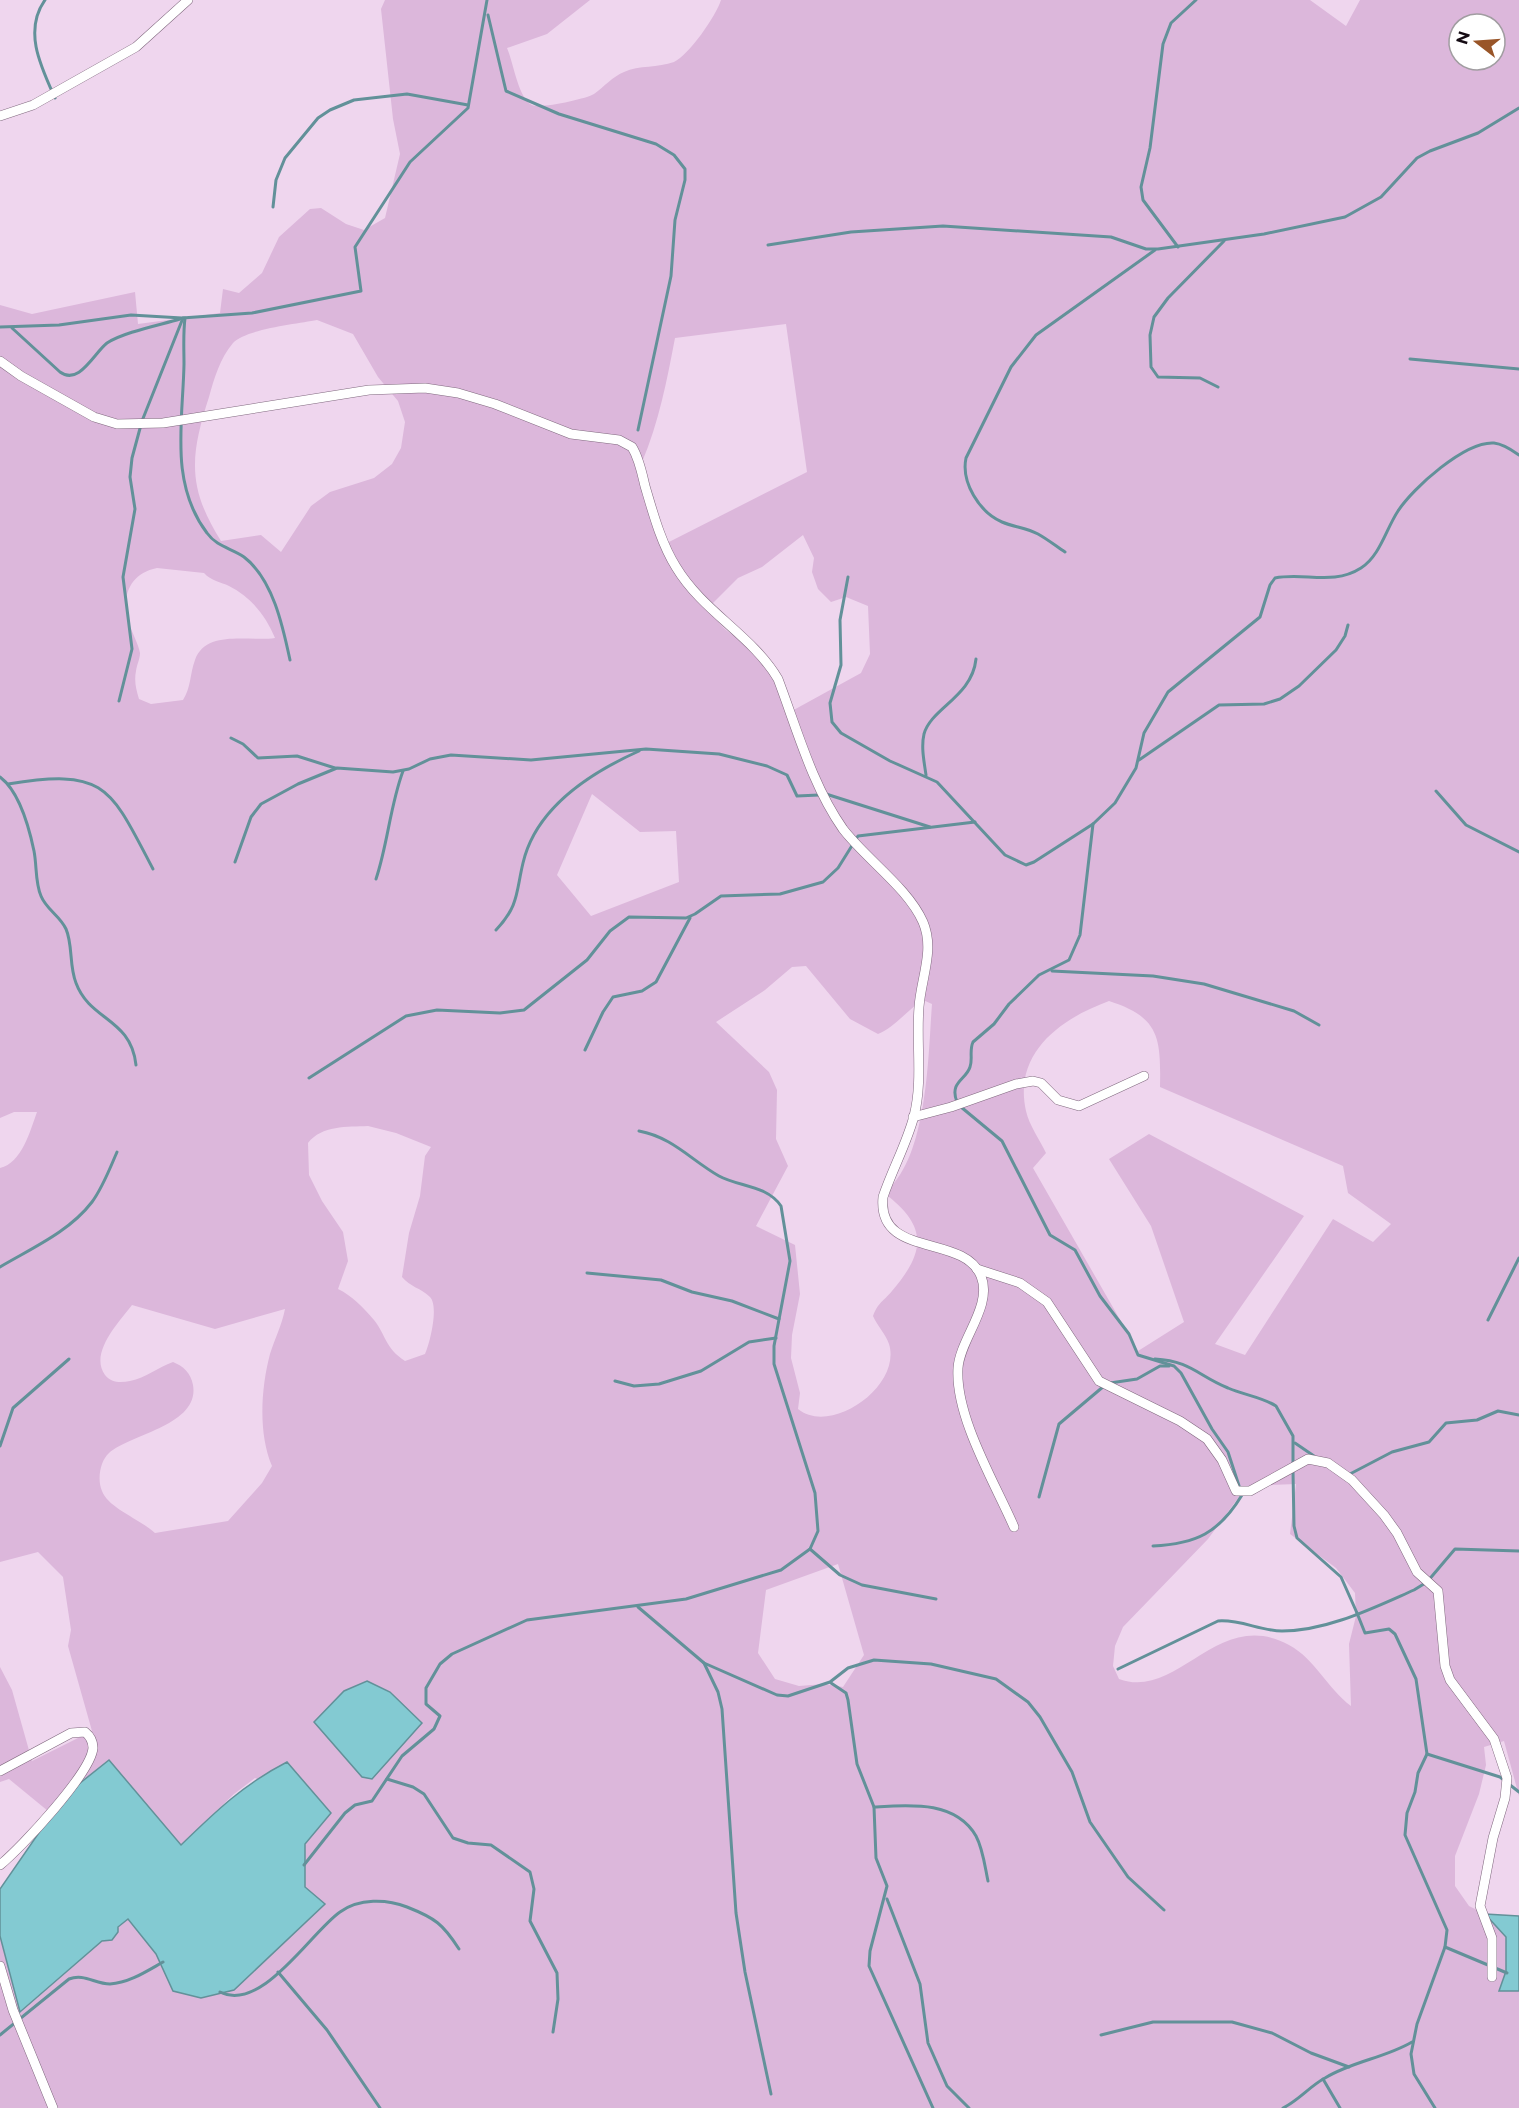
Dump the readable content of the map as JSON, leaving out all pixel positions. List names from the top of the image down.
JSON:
{
  "north": "left"
}
